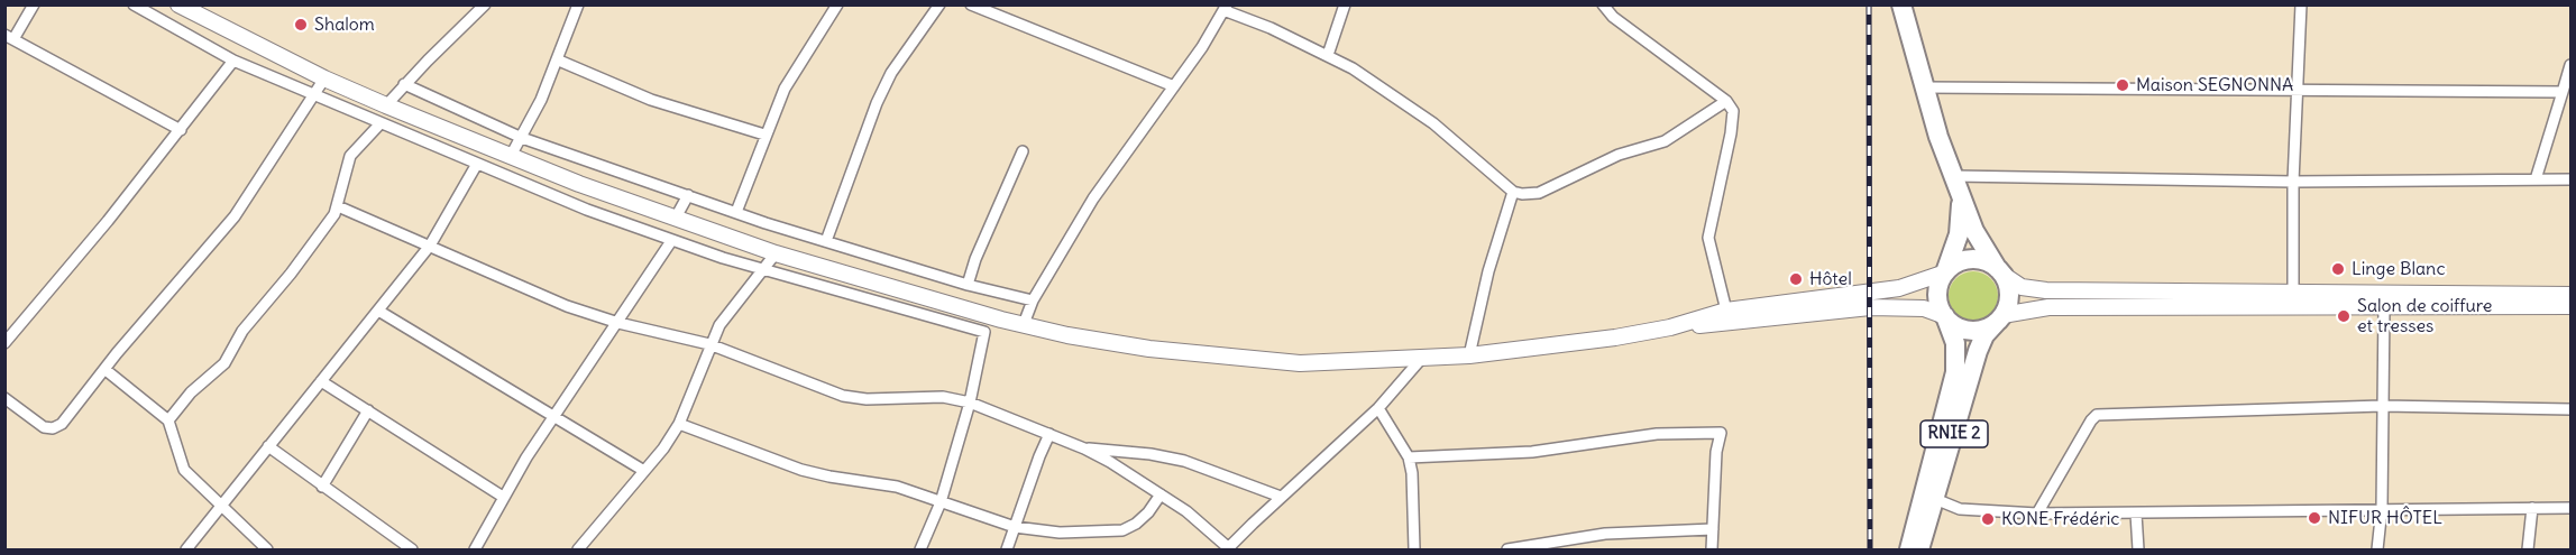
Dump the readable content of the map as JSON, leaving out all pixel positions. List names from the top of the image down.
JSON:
{
  "streets": {
    "highway": ["RNIE 2"]
  },
  "places": [
    "Shalom",
    "Maison SEGNONNA",
    "Linge Blanc",
    "Hôtel",
    "Salon de coiffure et tresses",
    "NIFUR HÔTEL",
    "KONE Frédéric"
  ]
}
